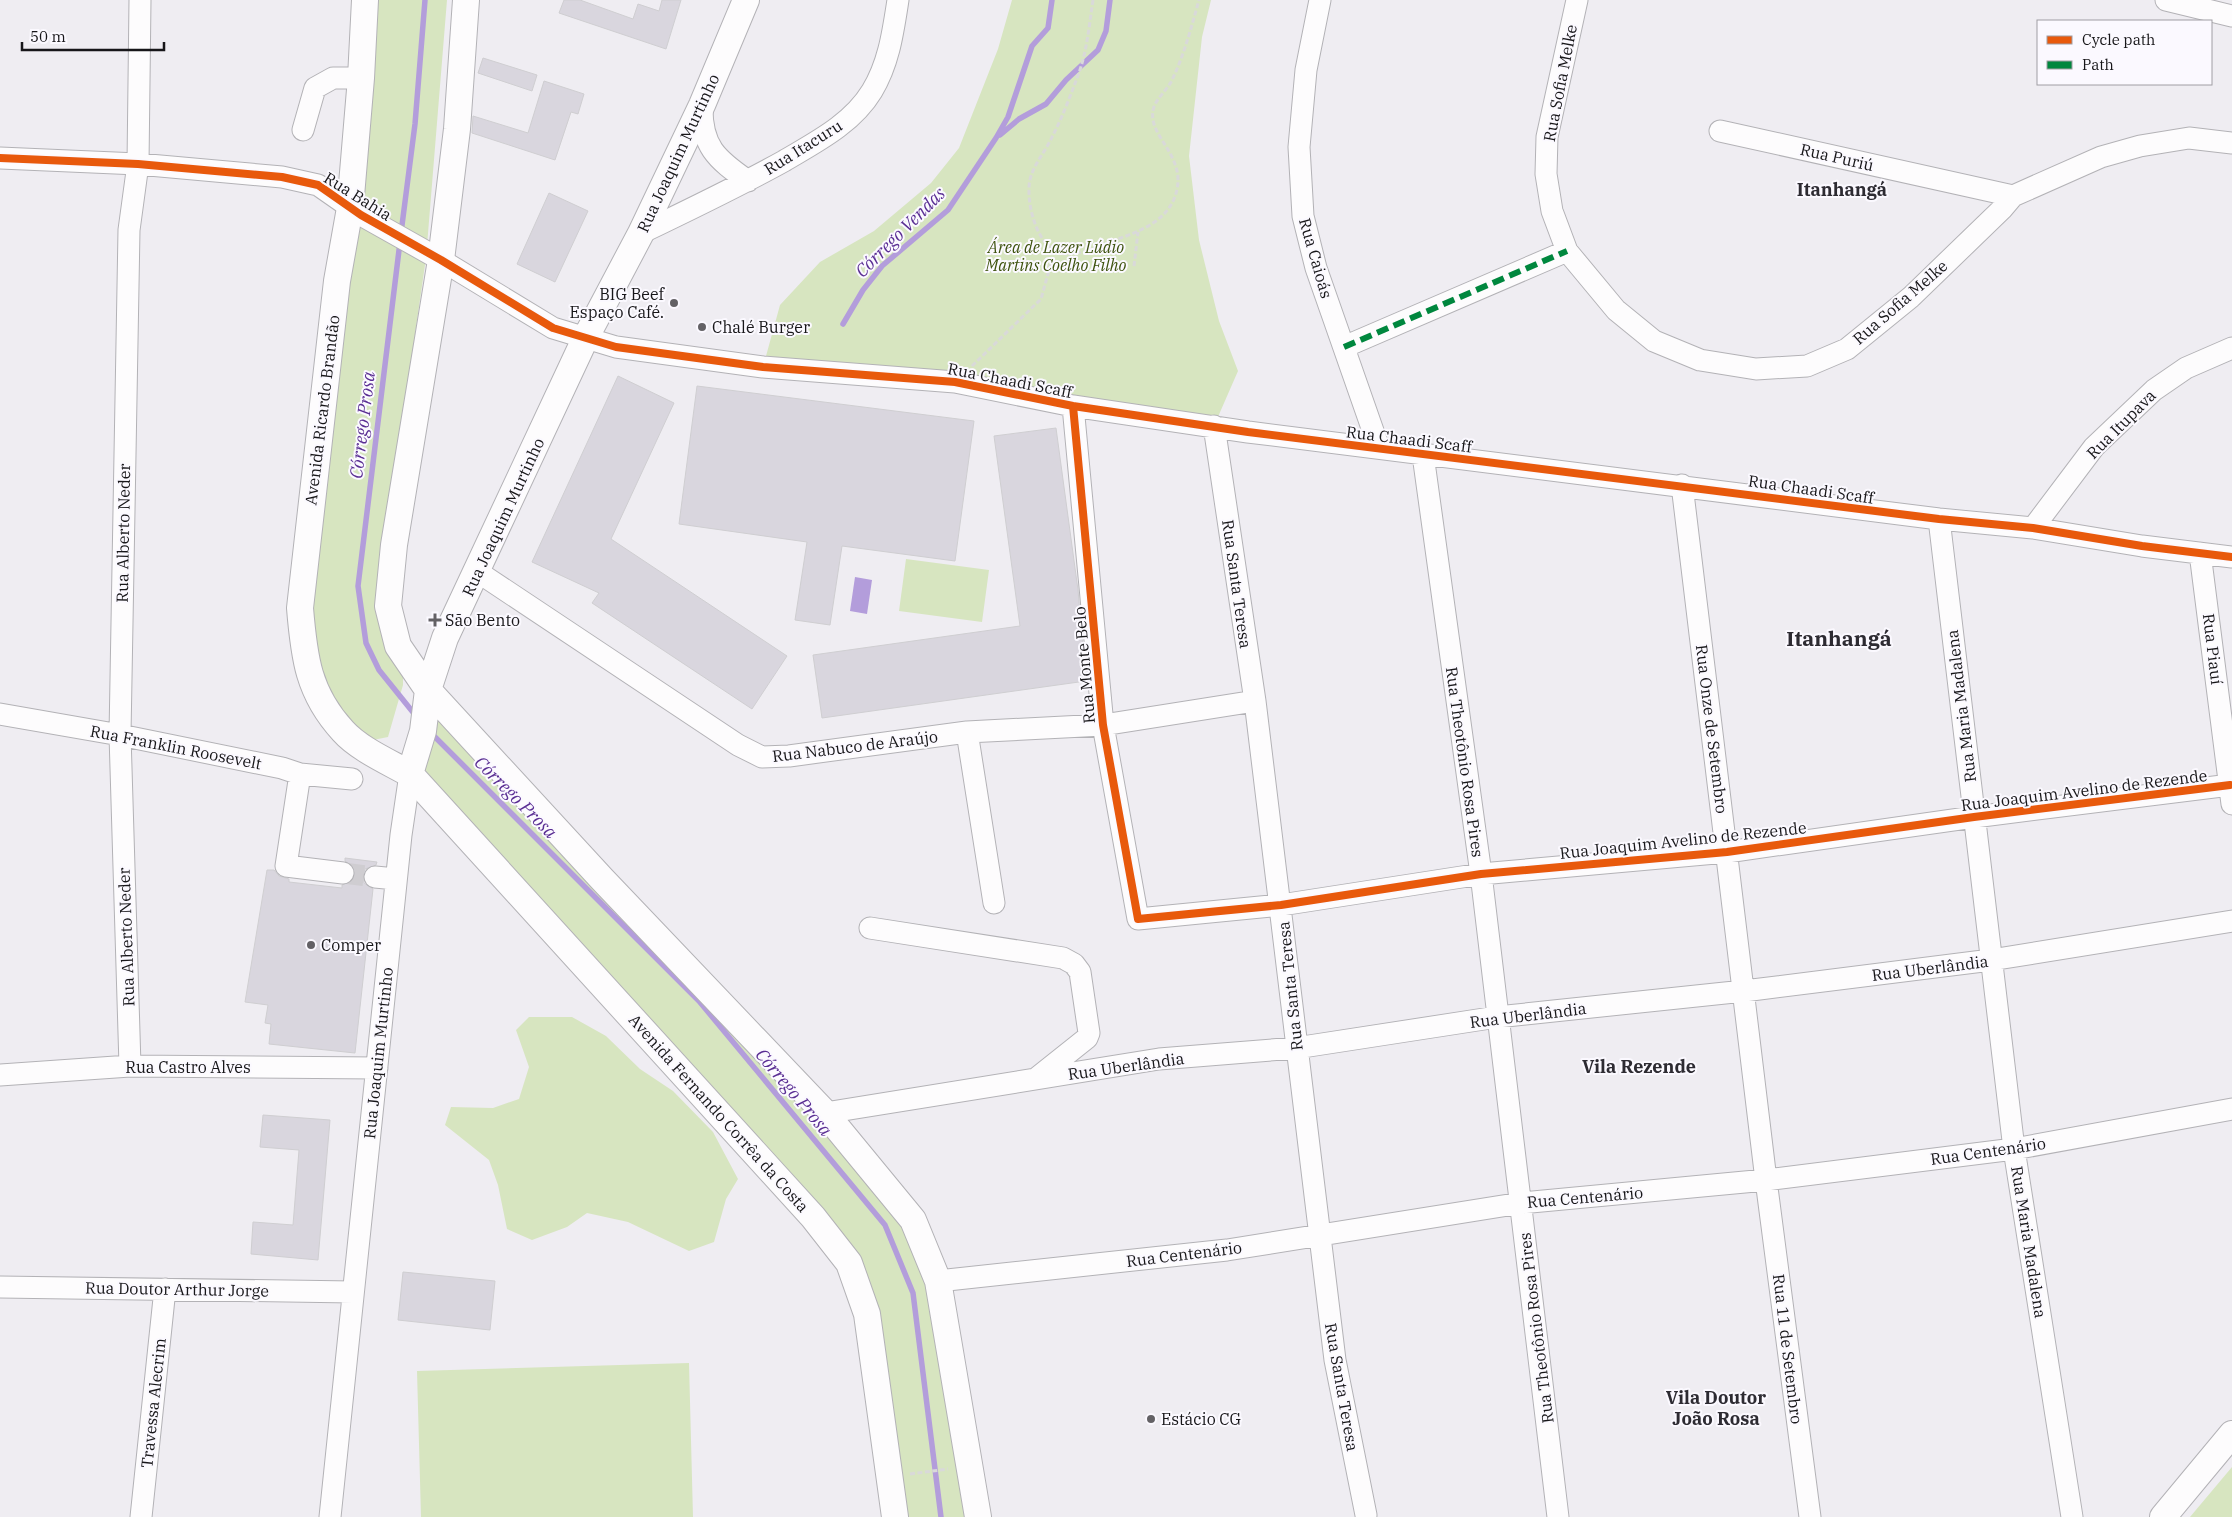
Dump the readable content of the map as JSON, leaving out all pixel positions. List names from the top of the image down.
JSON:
{
  "streets": {
    "main road": ["Rua Joaquim Murtinho", "Avenida Ricardo Brandão", "Avenida Fernando Corrêa da Costa"],
    "street": [
      "Rua Sofia Melke",
      "Rua Itacuru",
      "Rua Puriú",
      "Rua Bahia",
      "Rua Caioás",
      "Rua Chaadi Scaff",
      "Rua Itupava",
      "Rua Alberto Neder",
      "Rua Santa Teresa",
      "Rua Piauí",
      "Rua Monte Belo",
      "Rua Maria Madalena",
      "Rua Onze de Setembro",
      "Rua Nabuco de Araújo",
      "Rua Franklin Roosevelt",
      "Rua Theotônio Rosa Pires",
      "Rua Joaquim Avelino de Rezende",
      "Rua Uberlândia",
      "Rua Castro Alves",
      "Rua Centenário",
      "Rua Doutor Arthur Jorge",
      "Rua 11 de Setembro",
      "Travessa Alecrim"
    ]
  },
  "crossings": [
    ["Rua Sofia Melke", "Rua Puriú"],
    ["Rua Itacuru", "Rua Joaquim Murtinho"],
    ["Rua Joaquim Murtinho", "Rua Bahia"],
    ["Rua Joaquim Murtinho", "Rua Chaadi Scaff"],
    ["Rua Joaquim Murtinho", "Avenida Ricardo Brandão"],
    ["Rua Joaquim Murtinho", "Rua Nabuco de Araújo"],
    ["Rua Joaquim Murtinho", "Rua Castro Alves"],
    ["Rua Joaquim Murtinho", "Avenida Fernando Corrêa da Costa"],
    ["Rua Joaquim Murtinho", "Rua Doutor Arthur Jorge"],
    ["Rua Bahia", "Rua Chaadi Scaff"],
    ["Rua Bahia", "Avenida Ricardo Brandão"],
    ["Rua Bahia", "Rua Alberto Neder"],
    ["Rua Caioás", "Rua Chaadi Scaff"],
    ["Rua Chaadi Scaff", "Rua Itupava"],
    ["Rua Chaadi Scaff", "Rua Santa Teresa"],
    ["Rua Chaadi Scaff", "Rua Piauí"],
    ["Rua Chaadi Scaff", "Rua Monte Belo"],
    ["Rua Chaadi Scaff", "Rua Maria Madalena"],
    ["Rua Chaadi Scaff", "Rua Onze de Setembro"],
    ["Rua Chaadi Scaff", "Rua Theotônio Rosa Pires"],
    ["Avenida Ricardo Brandão", "Avenida Fernando Corrêa da Costa"],
    ["Rua Alberto Neder", "Rua Franklin Roosevelt"],
    ["Rua Alberto Neder", "Rua Castro Alves"],
    ["Rua Santa Teresa", "Rua Nabuco de Araújo"],
    ["Rua Santa Teresa", "Rua Joaquim Avelino de Rezende"],
    ["Rua Santa Teresa", "Rua Uberlândia"],
    ["Rua Santa Teresa", "Rua Centenário"],
    ["Rua Piauí", "Rua Joaquim Avelino de Rezende"],
    ["Rua Monte Belo", "Rua Nabuco de Araújo"],
    ["Rua Monte Belo", "Rua Joaquim Avelino de Rezende"],
    ["Rua Maria Madalena", "Rua Joaquim Avelino de Rezende"],
    ["Rua Maria Madalena", "Rua Uberlândia"],
    ["Rua Maria Madalena", "Rua Centenário"],
    ["Rua Onze de Setembro", "Rua Joaquim Avelino de Rezende"],
    ["Rua Onze de Setembro", "Rua Uberlândia"],
    ["Rua Onze de Setembro", "Rua Centenário"],
    ["Rua Onze de Setembro", "Rua 11 de Setembro"],
    ["Rua Theotônio Rosa Pires", "Rua Joaquim Avelino de Rezende"],
    ["Rua Theotônio Rosa Pires", "Rua Uberlândia"],
    ["Rua Theotônio Rosa Pires", "Rua Centenário"],
    ["Rua Centenário", "Rua 11 de Setembro"],
    ["Rua Doutor Arthur Jorge", "Travessa Alecrim"]
  ],
  "districts": [
    "Itanhangá",
    "Itanhangá",
    "Vila Rezende",
    "Vila Doutor João Rosa"
  ],
  "water": ["Córrego Vendas", "Córrego Prosa"],
  "parks": ["Área de Lazer Lúdio Martins Coelho Filho"],
  "places": {
    "other": [
      "BIG Beef Espaço Café.",
      "Chalé Burger",
      "Comper",
      "Estácio CG"
    ],
    "health": ["São Bento"]
  },
  "legend": ["Cycle path", "Path"],
  "scale_bar": "50 m"
}
